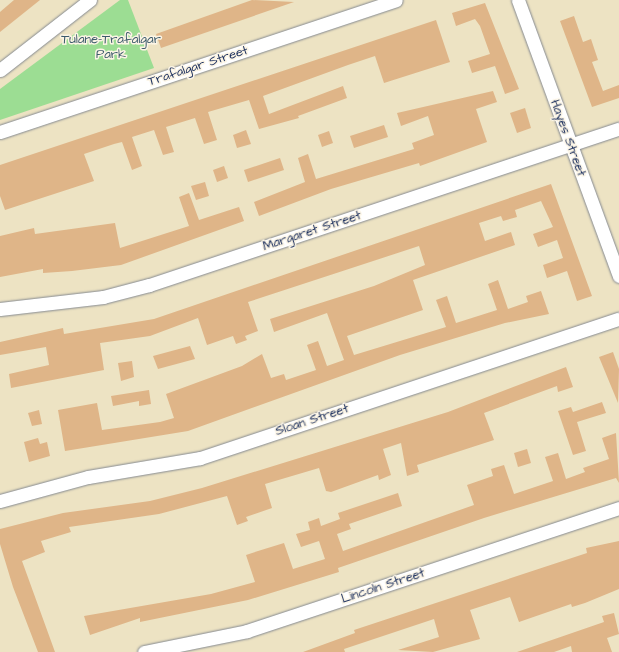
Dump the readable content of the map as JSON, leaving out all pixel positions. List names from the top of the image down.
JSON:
{
  "streets": {
    "street": [
      "Trafalgar Street",
      "Hayes Street",
      "Margaret Street",
      "Sloan Street",
      "Lincoln Street"
    ]
  },
  "crossings": [
    ["Hayes Street", "Margaret Street"]
  ],
  "parks": ["Tulane-Trafalgar Park"]
}
